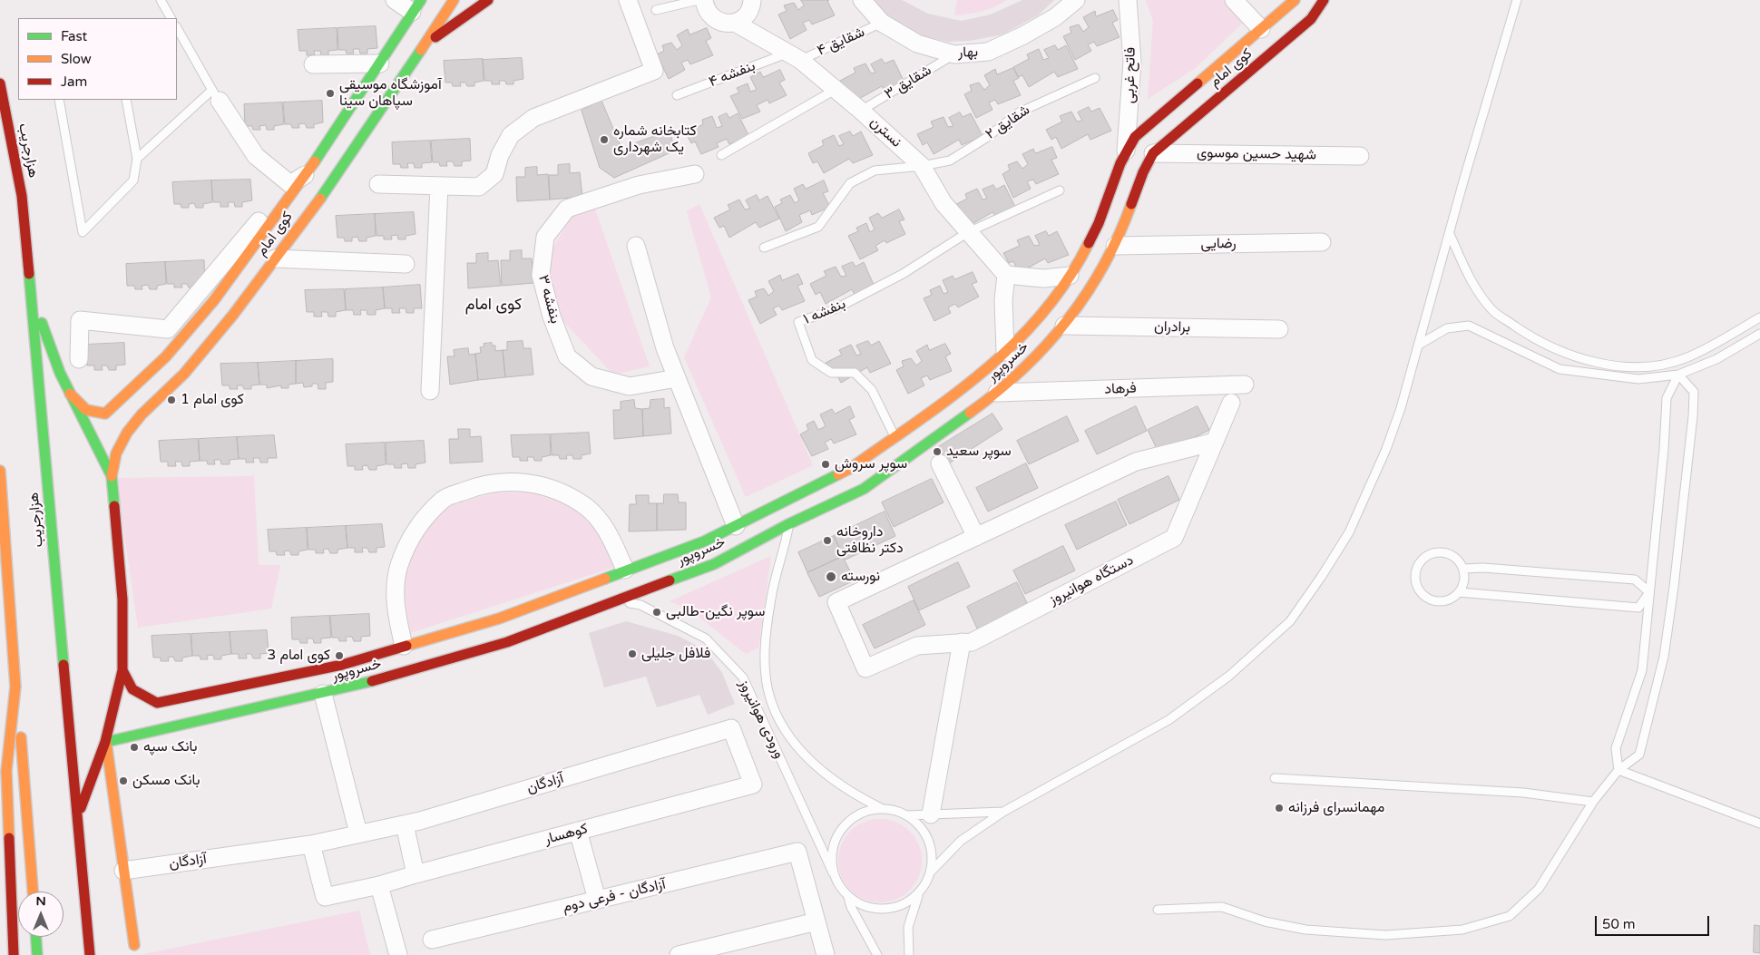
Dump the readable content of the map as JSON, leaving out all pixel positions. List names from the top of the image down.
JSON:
{
  "streets": {
    "street": [
      "بهار",
      "کوی امام",
      "فاتح غربی",
      "نسترن",
      "هزارجریب",
      "شهید حسین موسوی",
      "رضایی",
      "بنفشه ۳",
      "برادران",
      "خسروپور",
      "فرهاد",
      "دستگاه هوانیروز",
      "آزادگان",
      "کوهسار",
      "آزادگان - فرعی دوم"
    ],
    "lane": [
      "شقایق ۴",
      "بنفشه ۴",
      "شقایق ۳",
      "شقایق ۲",
      "بنفشه ۱",
      "ورودی هوانیروز"
    ]
  },
  "crossings": [
    ["شقایق ۴", "بهار"],
    ["شقایق ۴", "بنفشه ۴"],
    ["شقایق ۴", "نسترن"],
    ["بهار", "شقایق ۳"],
    ["کوی امام", "فاتح غربی"],
    ["کوی امام", "شهید حسین موسوی"],
    ["کوی امام", "خسروپور"],
    ["بنفشه ۴", "نسترن"],
    ["فاتح غربی", "خسروپور"],
    ["شقایق ۳", "نسترن"],
    ["شقایق ۲", "نسترن"],
    ["نسترن", "بنفشه ۱"],
    ["شهید حسین موسوی", "خسروپور"],
    ["رضایی", "خسروپور"],
    ["بنفشه ۱", "خسروپور"],
    ["برادران", "خسروپور"],
    ["خسروپور", "فرهاد"],
    ["خسروپور", "ورودی هوانیروز"],
    ["آزادگان", "کوهسار"]
  ],
  "districts": ["کوی امام"],
  "places": [
    "آموزشگاه موسیقی سپاهان سینا",
    "کتابخانه شماره یک شهرداری",
    "کوی امام 1",
    "سوپر سعید",
    "سوپر سروش",
    "داروخانه دکتر نظافتی",
    "نورسته",
    "سوپر نگین-طالبی",
    "فلافل جلیلی",
    "کوی امام 3",
    "بانک سپه",
    "بانک مسکن",
    "مهمانسرای فرزانه"
  ],
  "legend": ["Fast", "Slow", "Jam"],
  "scale_bar": "50 m",
  "north": "top"
}
